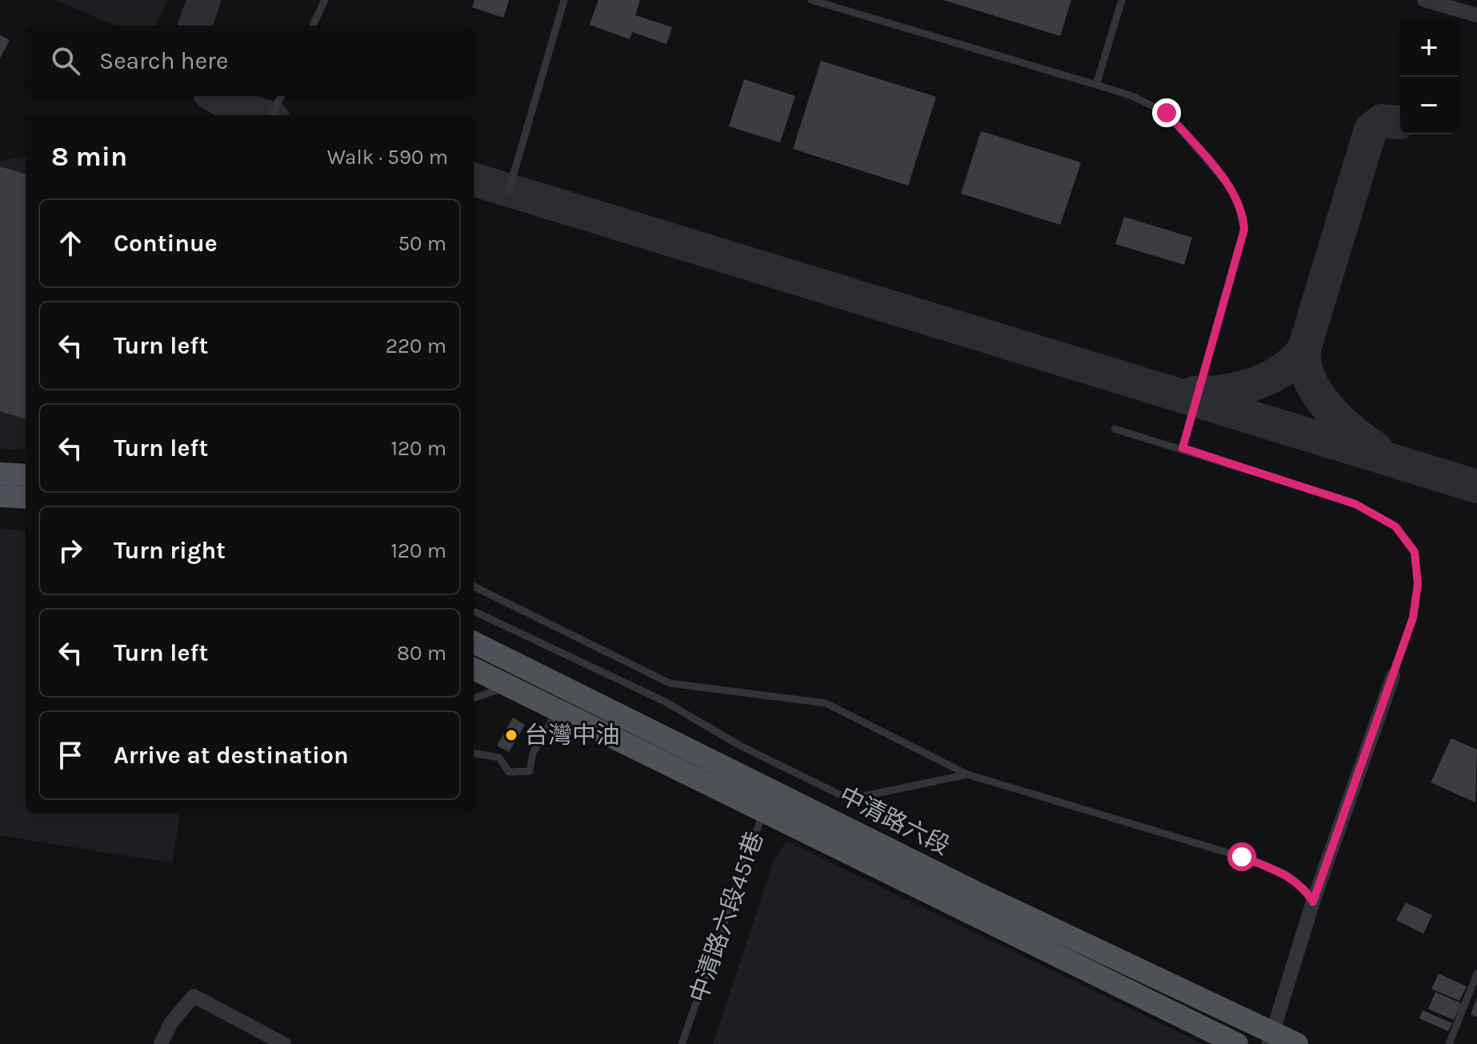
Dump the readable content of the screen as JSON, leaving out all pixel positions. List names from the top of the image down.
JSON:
{
  "streets": {
    "main road": ["中清路六段"],
    "lane": ["中清路六段451巷"]
  },
  "crossings": [
    ["中清路六段", "中清路六段451巷"]
  ],
  "places": ["台灣中油"],
  "page": {
    "map_buttons": ["+", "−"],
    "search": "Search here",
    "heading": ["8 min", "Walk · 590 m"],
    "list": [
      ["Continue", "50 m"],
      ["Turn left", "220 m"],
      ["Turn left", "120 m"],
      ["Turn right", "120 m"],
      ["Turn left", "80 m"],
      "Arrive at destination"
    ]
  }
}
